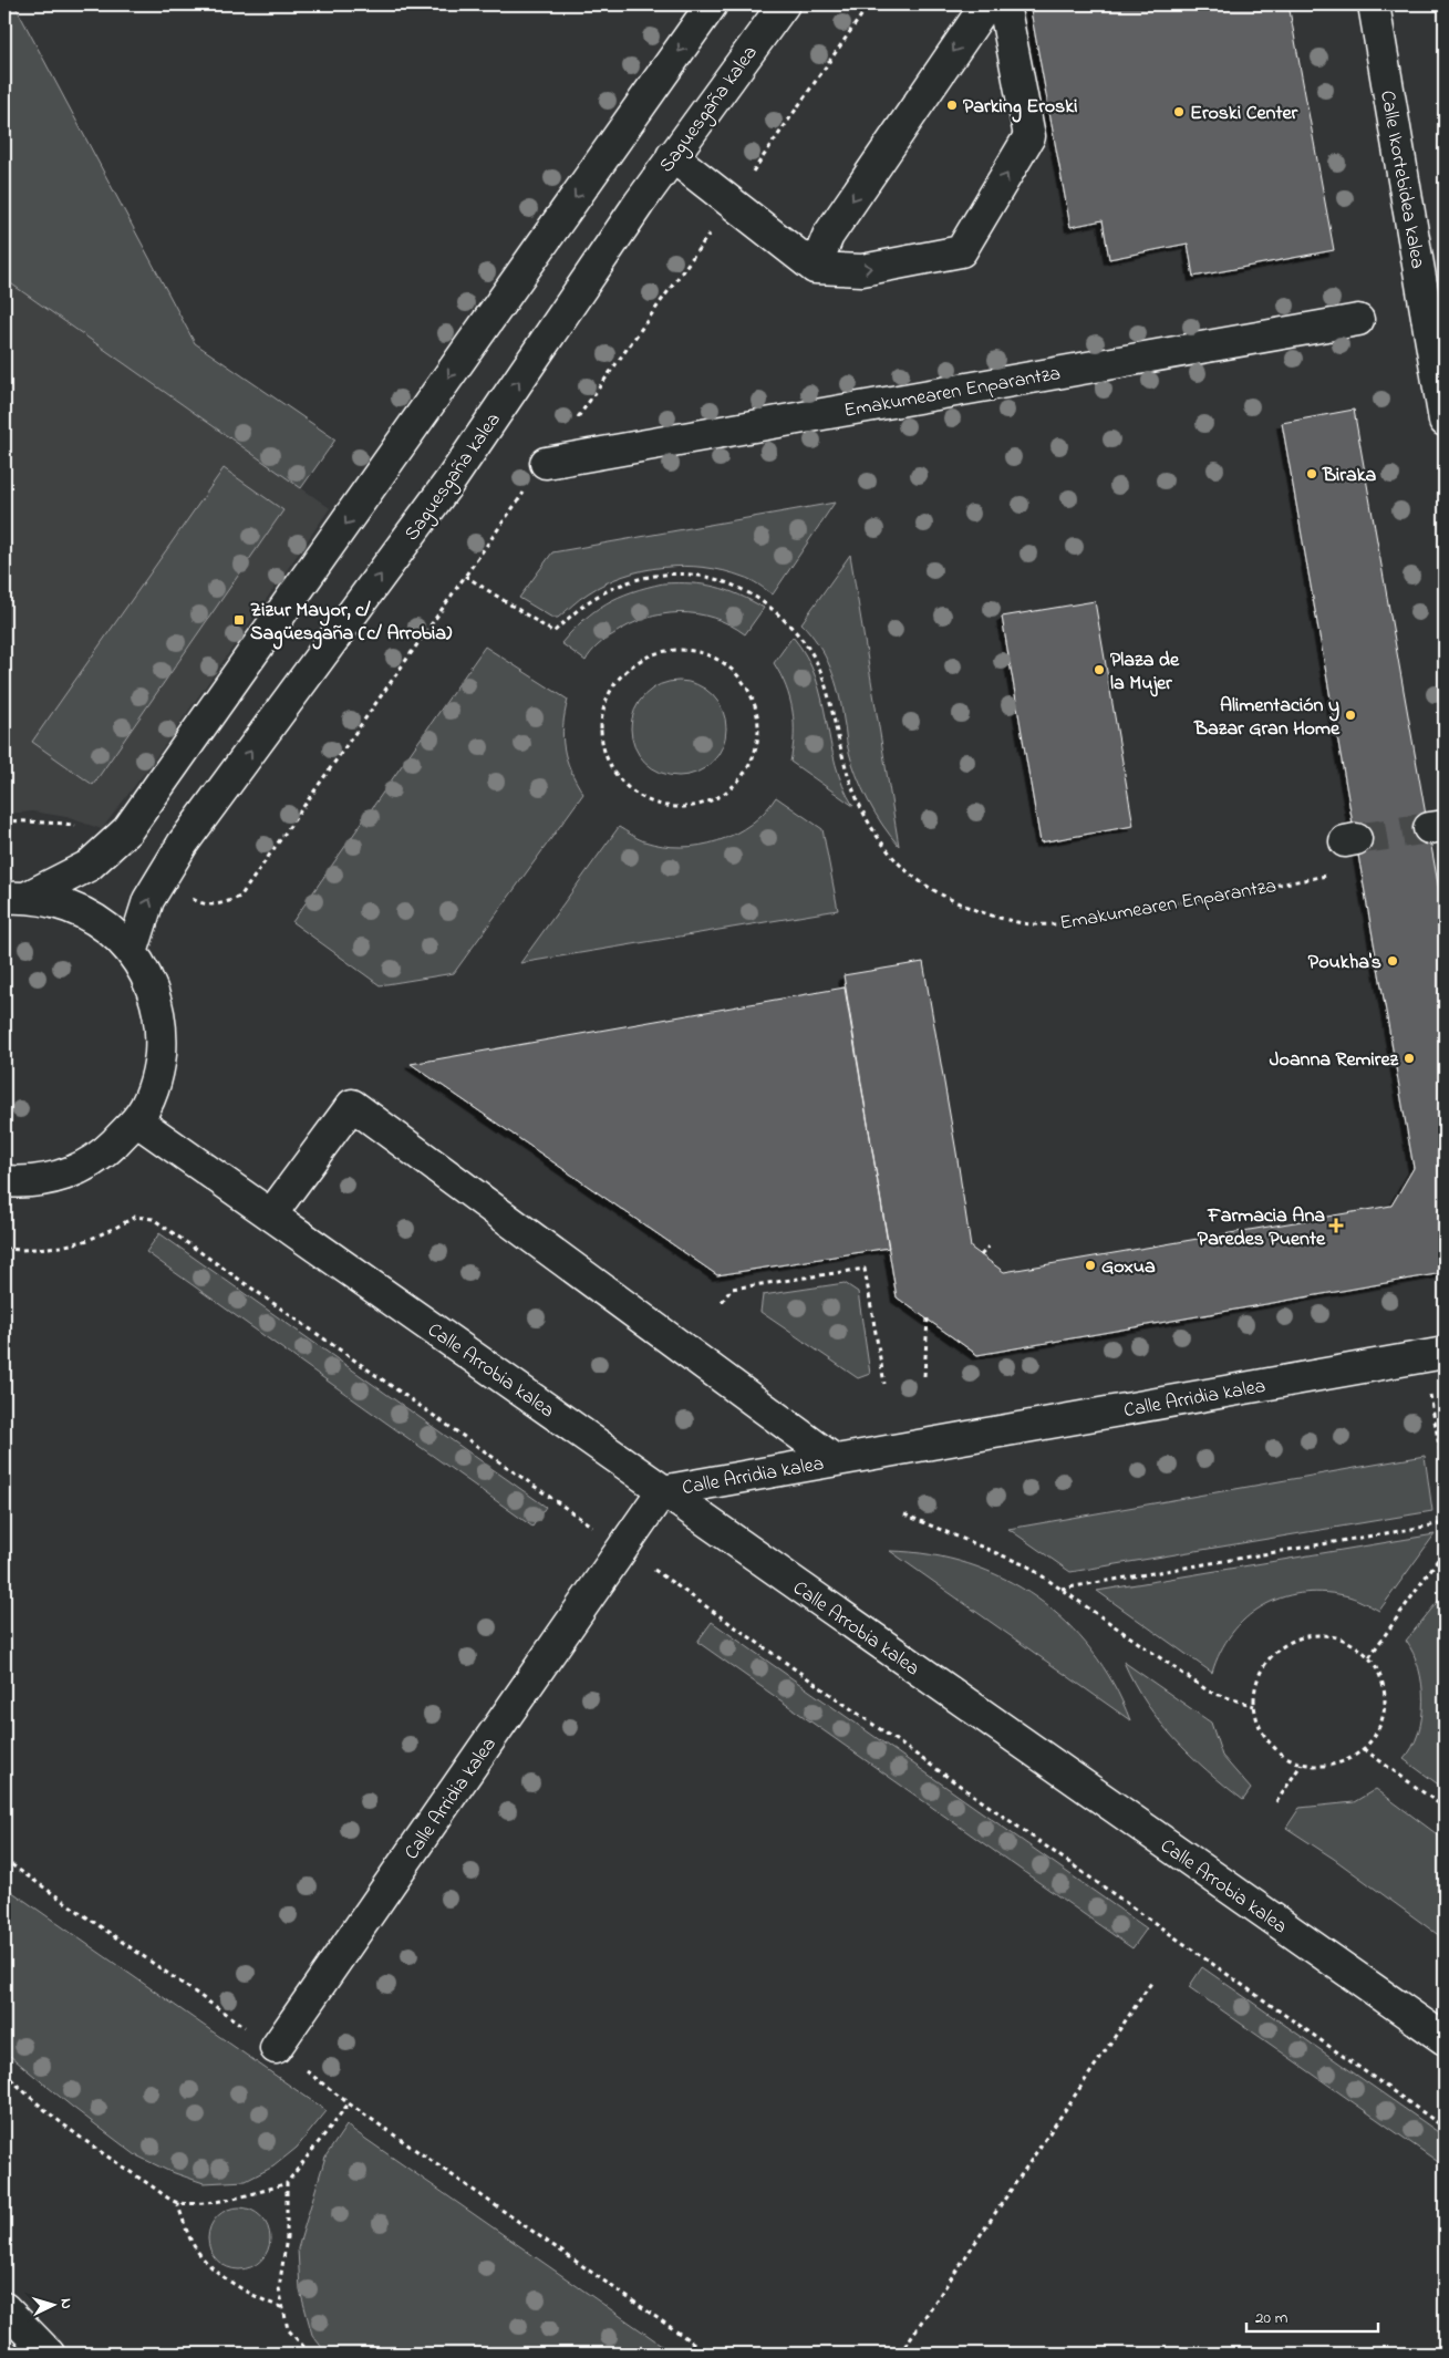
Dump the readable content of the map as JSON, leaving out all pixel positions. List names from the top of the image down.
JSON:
{
  "streets": {
    "street": [
      "Saguesgaña kalea",
      "Calle Ikortebidea kalea",
      "Emakumearen Enparantza",
      "Calle Arrobia kalea",
      "Calle Arridia kalea"
    ]
  },
  "crossings": [
    ["Calle Arrobia kalea", "Calle Arridia kalea"]
  ],
  "places": {
    "other": [
      "Parking Eroski",
      "Eroski Center",
      "Biraka",
      "Plaza de la Mujer",
      "Alimentación y Bazar Gran Home",
      "Poukha's",
      "Joanna Remirez",
      "Goxua"
    ],
    "transit": ["Zizur Mayor, c/ Sagüesgaña (c/ Arrobia)"],
    "health": ["Farmacia Ana Paredes Puente"]
  },
  "scale_bar": "20 m",
  "north": "right"
}
